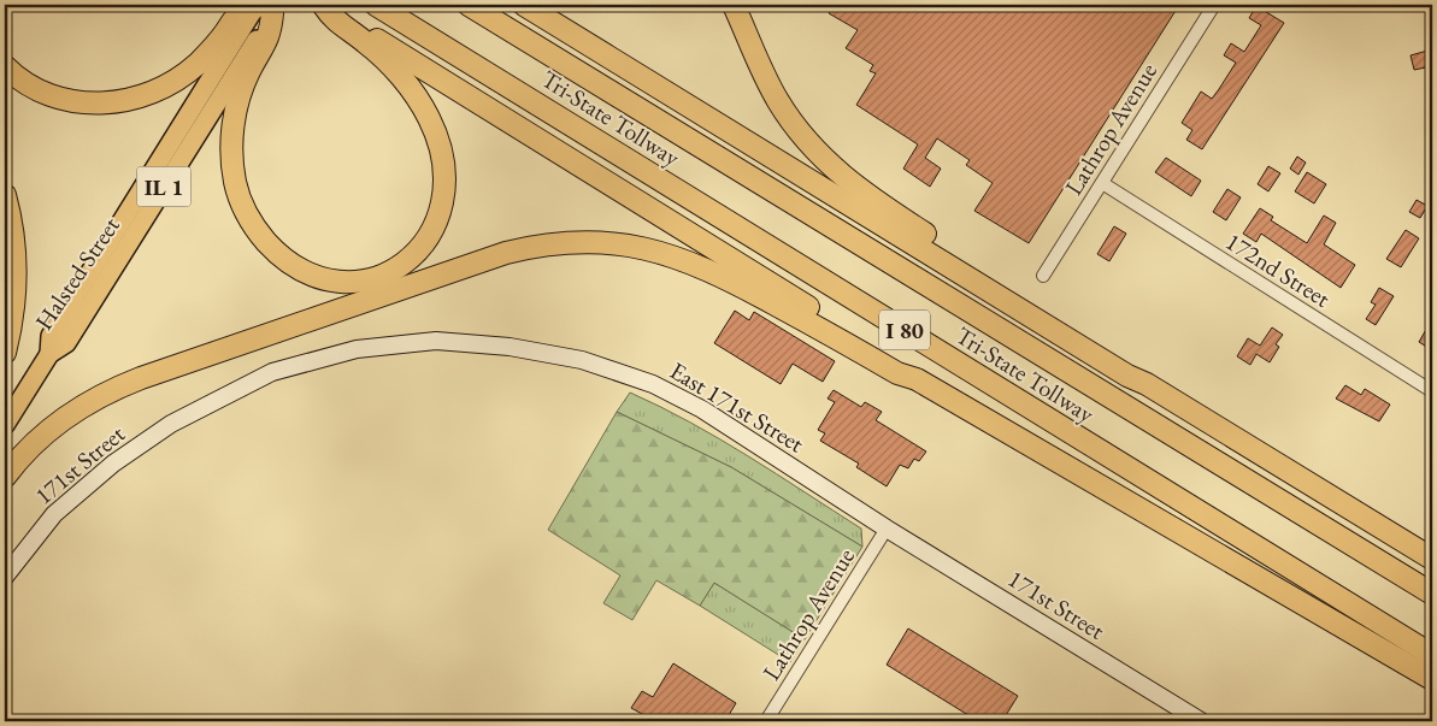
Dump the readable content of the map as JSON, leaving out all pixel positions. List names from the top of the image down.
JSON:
{
  "streets": {
    "highway": ["Tri-State Tollway", "I 80"],
    "main road": ["IL 1", "Halsted Street"],
    "street": [
      "Lathrop Avenue",
      "172nd Street",
      "East 171st Street",
      "171st Street"
    ]
  },
  "crossings": [
    ["Lathrop Avenue", "172nd Street"],
    ["Lathrop Avenue", "East 171st Street"],
    ["Lathrop Avenue", "171st Street"],
    ["East 171st Street", "171st Street"]
  ]
}
